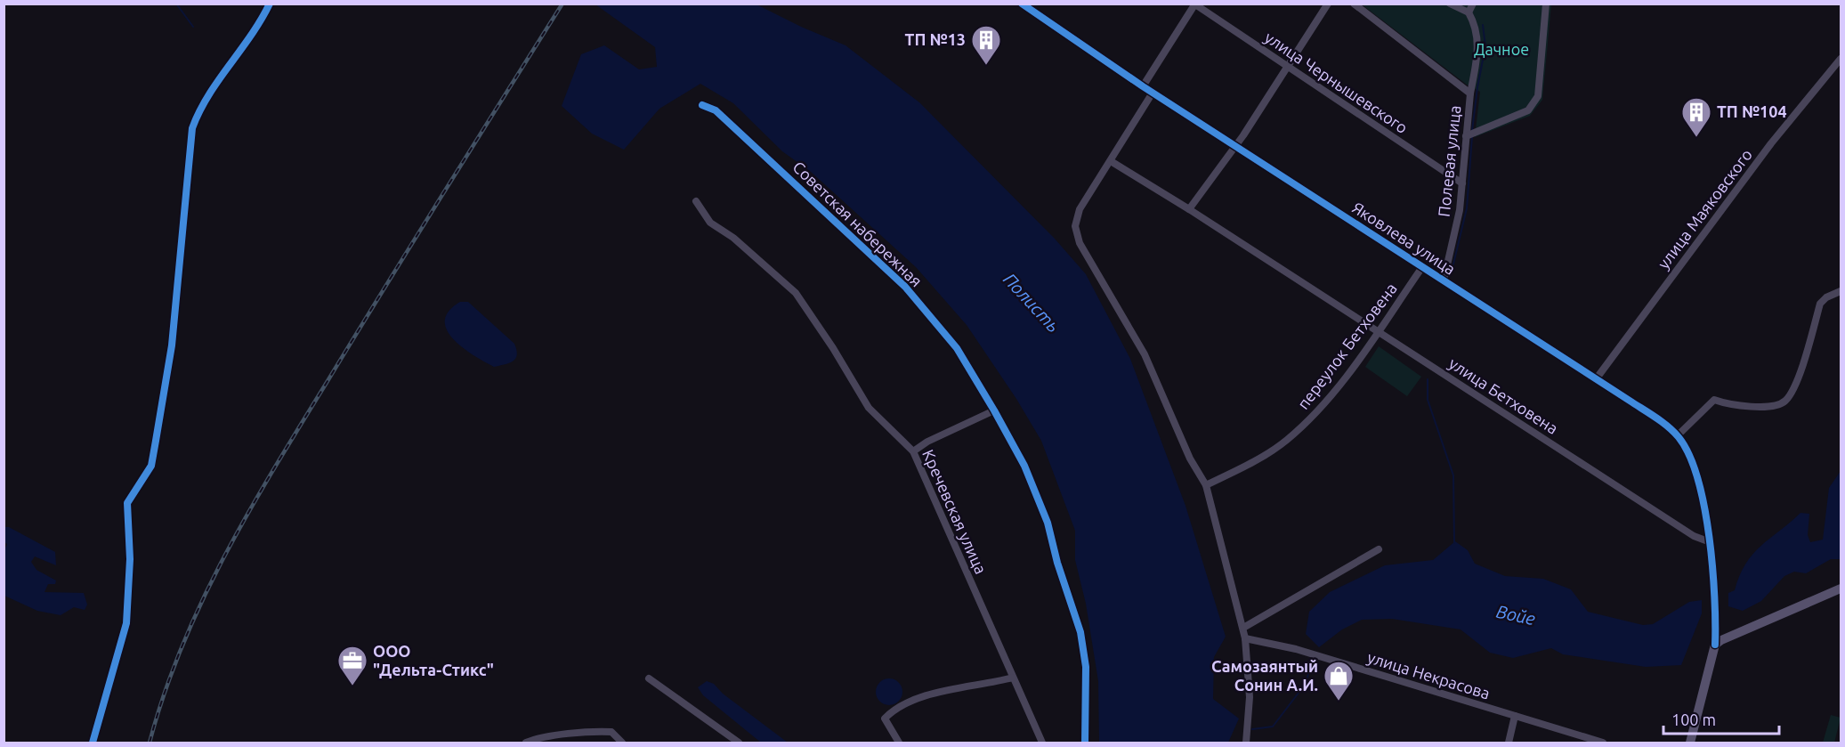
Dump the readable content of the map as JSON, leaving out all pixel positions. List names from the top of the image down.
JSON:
{
  "streets": {
    "street": [
      "улица Чернышевского",
      "Полевая улица",
      "улица Маяковского",
      "Советская набережная",
      "Яковлева улица",
      "переулок Бетховена",
      "улица Бетховена",
      "Кречевская улица",
      "улица Некрасова"
    ]
  },
  "crossings": [
    ["улица Чернышевского", "Полевая улица"],
    ["Полевая улица", "Яковлева улица"],
    ["улица Маяковского", "Яковлева улица"],
    ["Яковлева улица", "переулок Бетховена"],
    ["Яковлева улица", "улица Бетховена"],
    ["переулок Бетховена", "улица Бетховена"]
  ],
  "water": ["Полисть", "Войе"],
  "parks": ["Дачное"],
  "places": {
    "building": ["ТП №13", "ТП №104"],
    "office": ["ООО \"Дельта-Стикс\""],
    "shop": ["Самозаянтый Сонин А.И."]
  },
  "scale_bar": "100 m"
}
